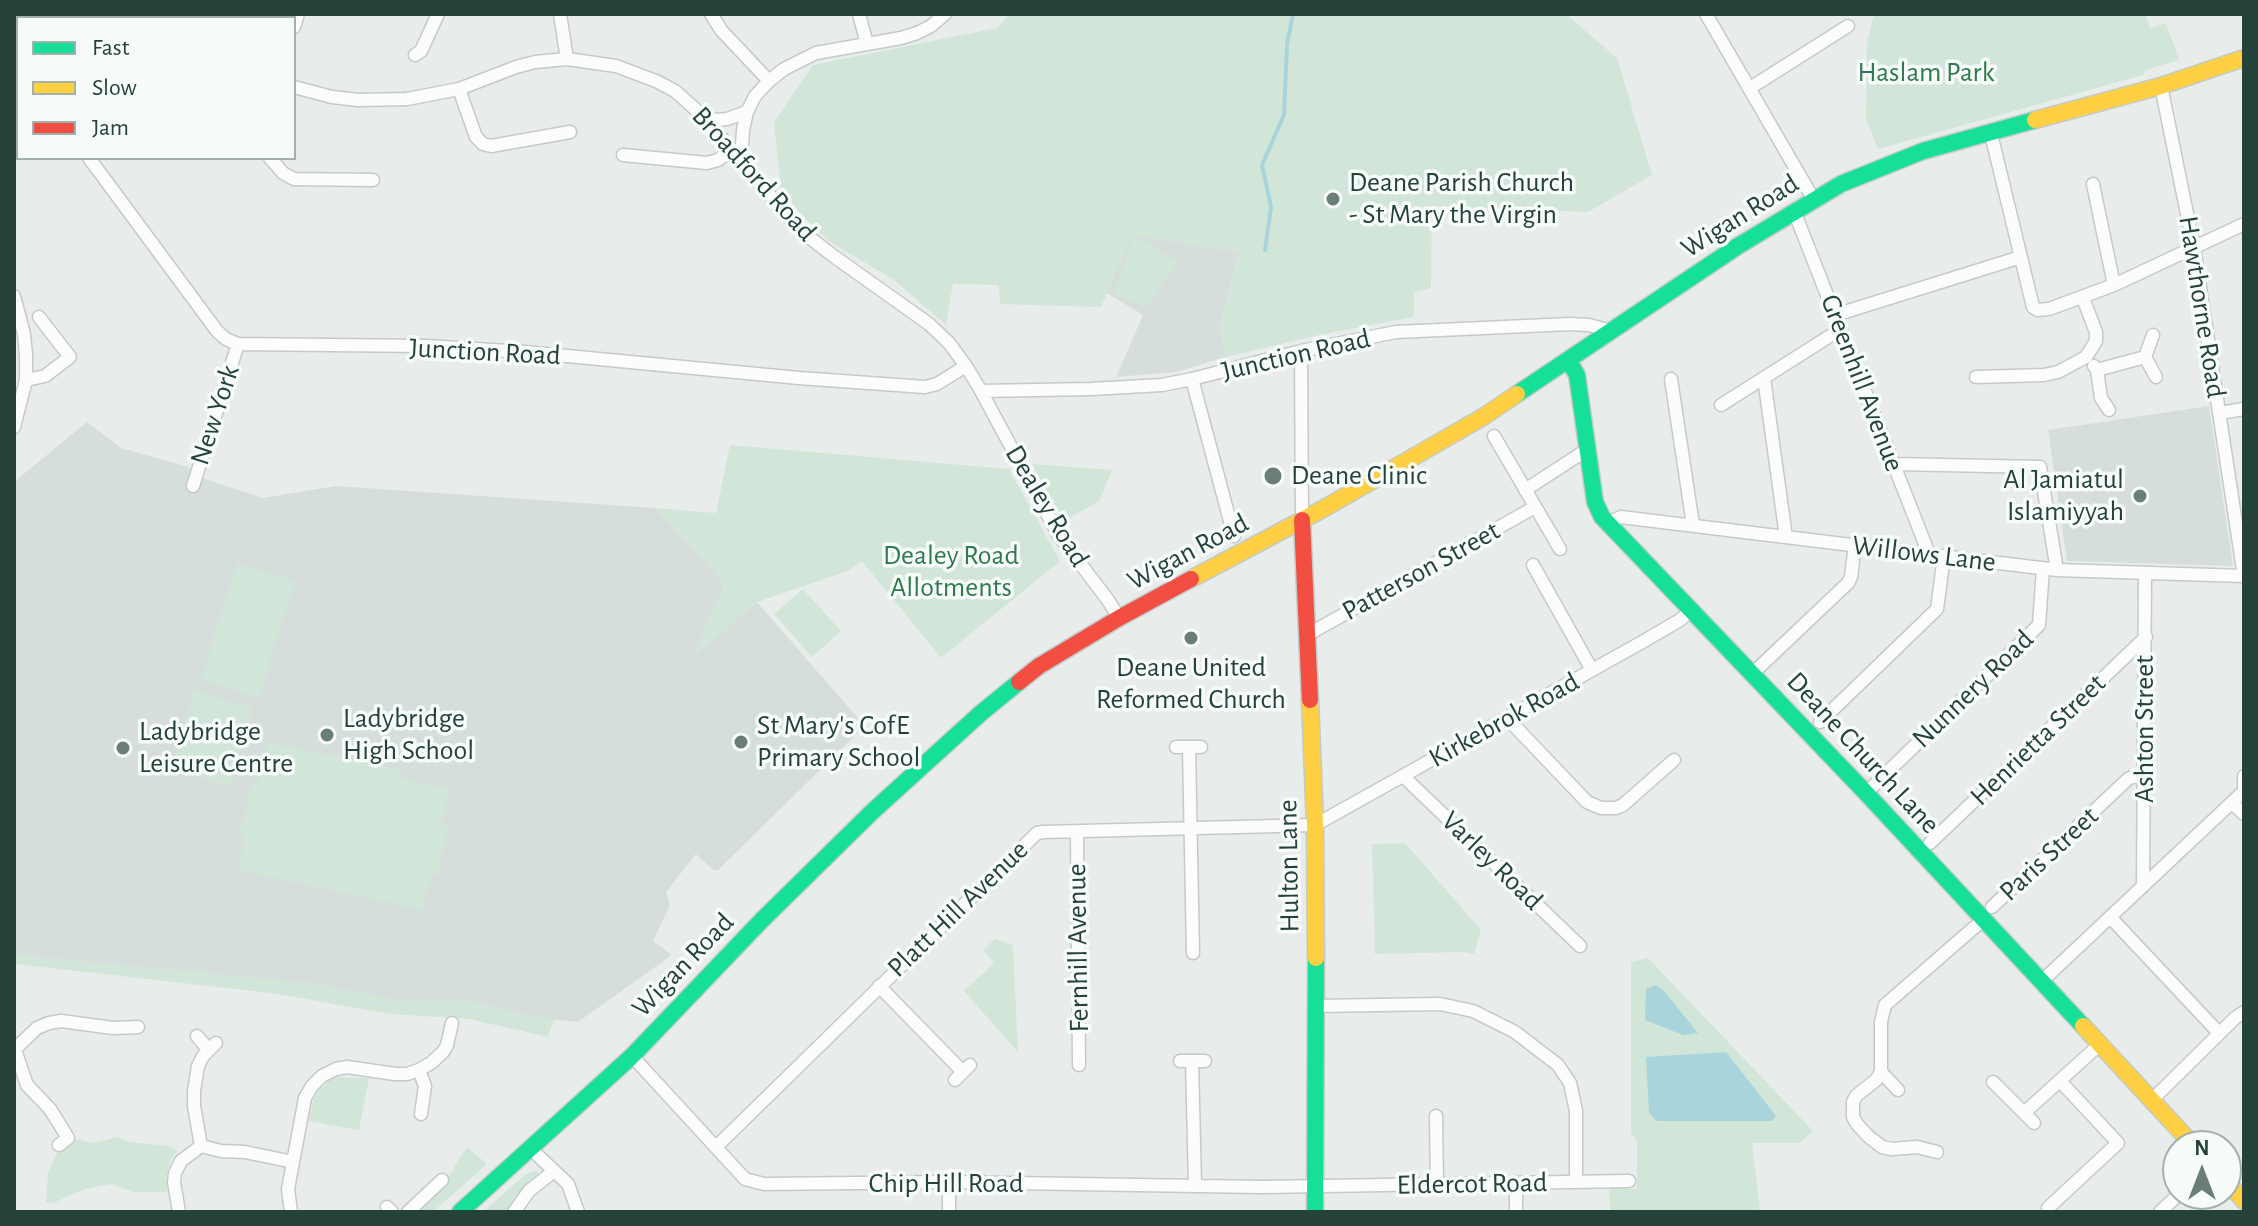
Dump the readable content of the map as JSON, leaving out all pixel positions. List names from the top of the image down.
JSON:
{
  "streets": {
    "main road": ["Wigan Road", "Deane Church Lane", "Hulton Lane"],
    "street": [
      "Broadford Road",
      "Hawthorne Road",
      "Junction Road",
      "Greenhill Avenue",
      "New York",
      "Dealey Road",
      "Willows Lane",
      "Patterson Street",
      "Nunnery Road",
      "Kirkebrok Road",
      "Ashton Street",
      "Henrietta Street",
      "Paris Street",
      "Varley Road",
      "Platt Hill Avenue",
      "Fernhill Avenue",
      "Chip Hill Road",
      "Eldercot Road"
    ]
  },
  "crossings": [
    ["Broadford Road", "Junction Road"],
    ["Broadford Road", "Dealey Road"],
    ["Wigan Road", "Hawthorne Road"],
    ["Wigan Road", "Junction Road"],
    ["Wigan Road", "Greenhill Avenue"],
    ["Wigan Road", "Dealey Road"],
    ["Wigan Road", "Deane Church Lane"],
    ["Wigan Road", "Hulton Lane"],
    ["Wigan Road", "Chip Hill Road"],
    ["Hawthorne Road", "Willows Lane"],
    ["Junction Road", "New York"],
    ["Junction Road", "Dealey Road"],
    ["Greenhill Avenue", "Willows Lane"],
    ["Willows Lane", "Nunnery Road"],
    ["Willows Lane", "Ashton Street"],
    ["Willows Lane", "Deane Church Lane"],
    ["Patterson Street", "Hulton Lane"],
    ["Nunnery Road", "Deane Church Lane"],
    ["Kirkebrok Road", "Deane Church Lane"],
    ["Kirkebrok Road", "Varley Road"],
    ["Kirkebrok Road", "Hulton Lane"],
    ["Kirkebrok Road", "Platt Hill Avenue"],
    ["Ashton Street", "Henrietta Street"],
    ["Ashton Street", "Paris Street"],
    ["Deane Church Lane", "Paris Street"],
    ["Hulton Lane", "Platt Hill Avenue"],
    ["Hulton Lane", "Chip Hill Road"],
    ["Hulton Lane", "Eldercot Road"],
    ["Platt Hill Avenue", "Fernhill Avenue"],
    ["Platt Hill Avenue", "Chip Hill Road"],
    ["Chip Hill Road", "Eldercot Road"]
  ],
  "parks": ["Haslam Park", "Dealey Road Allotments"],
  "places": [
    "Deane Parish Church - St Mary the Virgin",
    "Deane Clinic",
    "Al Jamiatul Islamiyyah",
    "Deane United Reformed Church",
    "Ladybridge High School",
    "St Mary's CofE Primary School",
    "Ladybridge Leisure Centre"
  ],
  "legend": ["Fast", "Slow", "Jam"],
  "north": "top"
}
